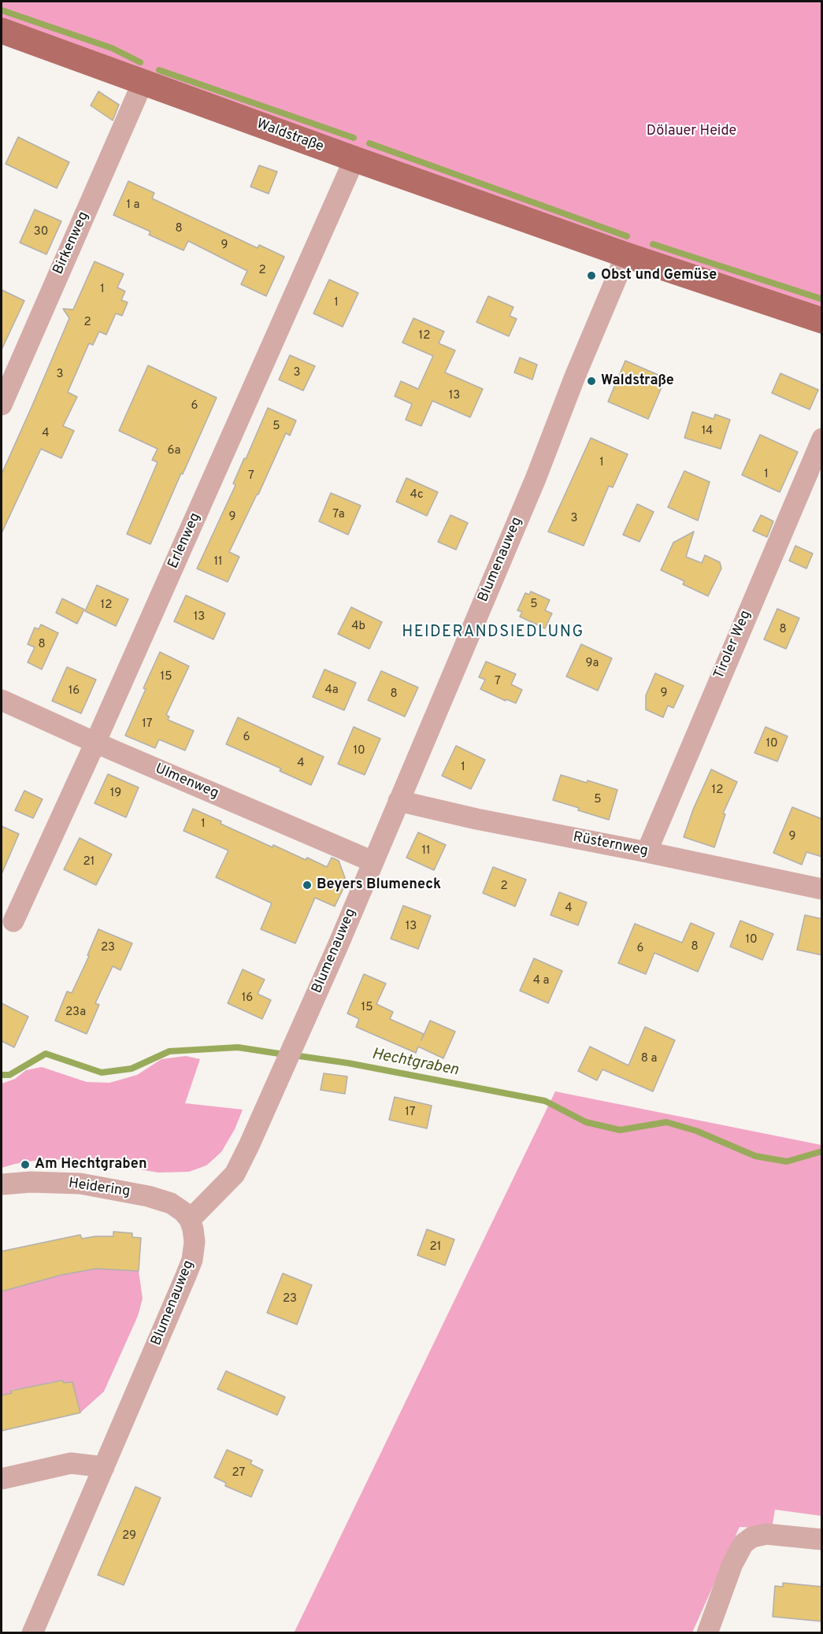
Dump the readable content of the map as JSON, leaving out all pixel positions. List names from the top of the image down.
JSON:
{
  "streets": {
    "main road": ["Waldstraße"],
    "street": [
      "Birkenweg",
      "Erlenweg",
      "Blumenauweg",
      "Tiroler Weg",
      "Ulmenweg",
      "Rüsternweg",
      "Heidering"
    ]
  },
  "crossings": [
    ["Waldstraße", "Birkenweg"],
    ["Waldstraße", "Erlenweg"],
    ["Waldstraße", "Blumenauweg"],
    ["Erlenweg", "Ulmenweg"],
    ["Blumenauweg", "Ulmenweg"],
    ["Blumenauweg", "Rüsternweg"],
    ["Blumenauweg", "Heidering"],
    ["Tiroler Weg", "Rüsternweg"]
  ],
  "districts": ["HEIDERANDSIEDLUNG"],
  "water": ["Hechtgraben"],
  "parks": ["Dölauer Heide"],
  "places": [
    "Obst und Gemüse",
    "Waldstraße",
    "Beyers Blumeneck",
    "Am Hechtgraben"
  ],
  "house_numbers": [
    "1 a",
    "8",
    "30",
    "9",
    "2",
    "1",
    "1",
    "2",
    "12",
    "3",
    "3",
    "13",
    "6",
    "5",
    "14",
    "4",
    "6a",
    "1",
    "1",
    "7",
    "4c",
    "7a",
    "9",
    "3",
    "11",
    "5",
    "12",
    "13",
    "4b",
    "8",
    "8",
    "9a",
    "15",
    "7",
    "4a",
    "16",
    "9",
    "8",
    "17",
    "6",
    "10",
    "10",
    "4",
    "1",
    "12",
    "19",
    "5",
    "1",
    "9",
    "11",
    "21",
    "2",
    "4",
    "13",
    "10",
    "8",
    "23",
    "6",
    "4 a",
    "16",
    "15",
    "23a",
    "8 a",
    "17",
    "21",
    "23",
    "27",
    "29"
  ]
}
